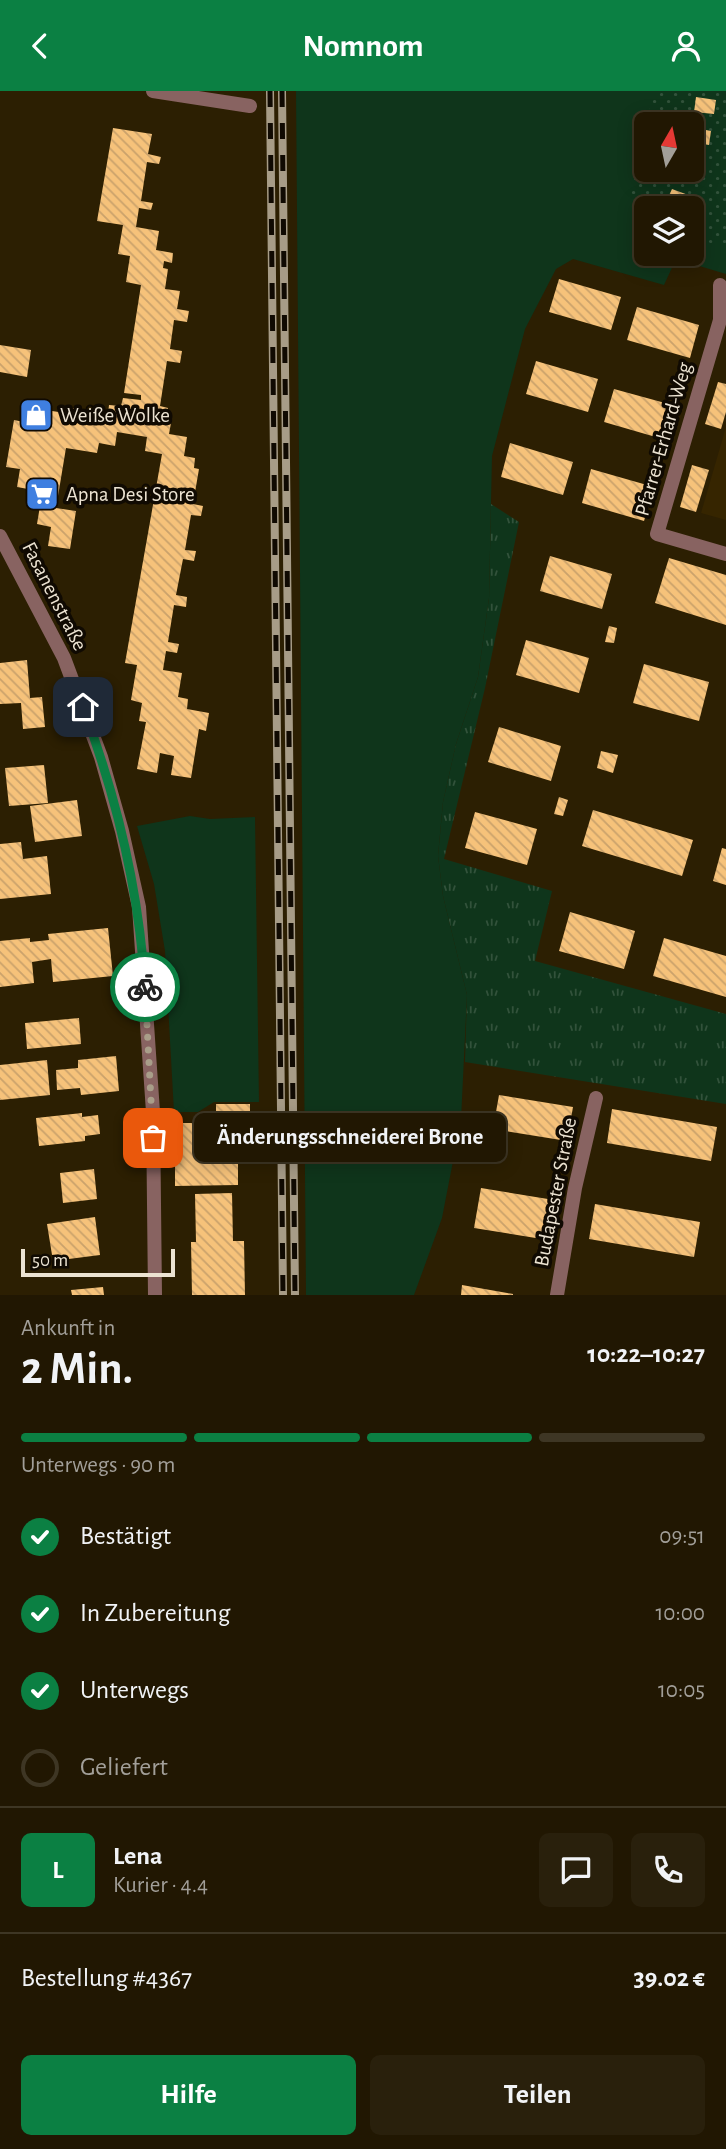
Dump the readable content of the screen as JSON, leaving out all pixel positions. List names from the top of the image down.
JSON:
{
  "streets": {
    "street": ["Pfarrer-Erhard-Weg", "Fasanenstraße", "Budapester Straße"]
  },
  "places": {
    "shop": ["Weiße Wolke"],
    "supermarket": ["Apna Desi Store"],
    "other": ["Änderungsschneiderei Brone"]
  },
  "scale_bar": "50 m",
  "north": "top",
  "page": {
    "header": "Nomnom",
    "bubble": "Änderungsschneiderei Brone",
    "scale": "50 m",
    "heading": ["2 Min.", "Ankunft in", "10:22–10:27"],
    "panel": [
      "Lena",
      "Kurier · 4.4",
      "Bestellung #4367",
      "39.02 €"
    ],
    "bar": "Unterwegs · 90 m",
    "list": [
      ["Bestätigt", "09:51"],
      ["In Zubereitung", "10:00"],
      ["Unterwegs", "10:05"],
      "Geliefert"
    ],
    "round": "L",
    "buttons": ["Hilfe", "Teilen"]
  }
}
